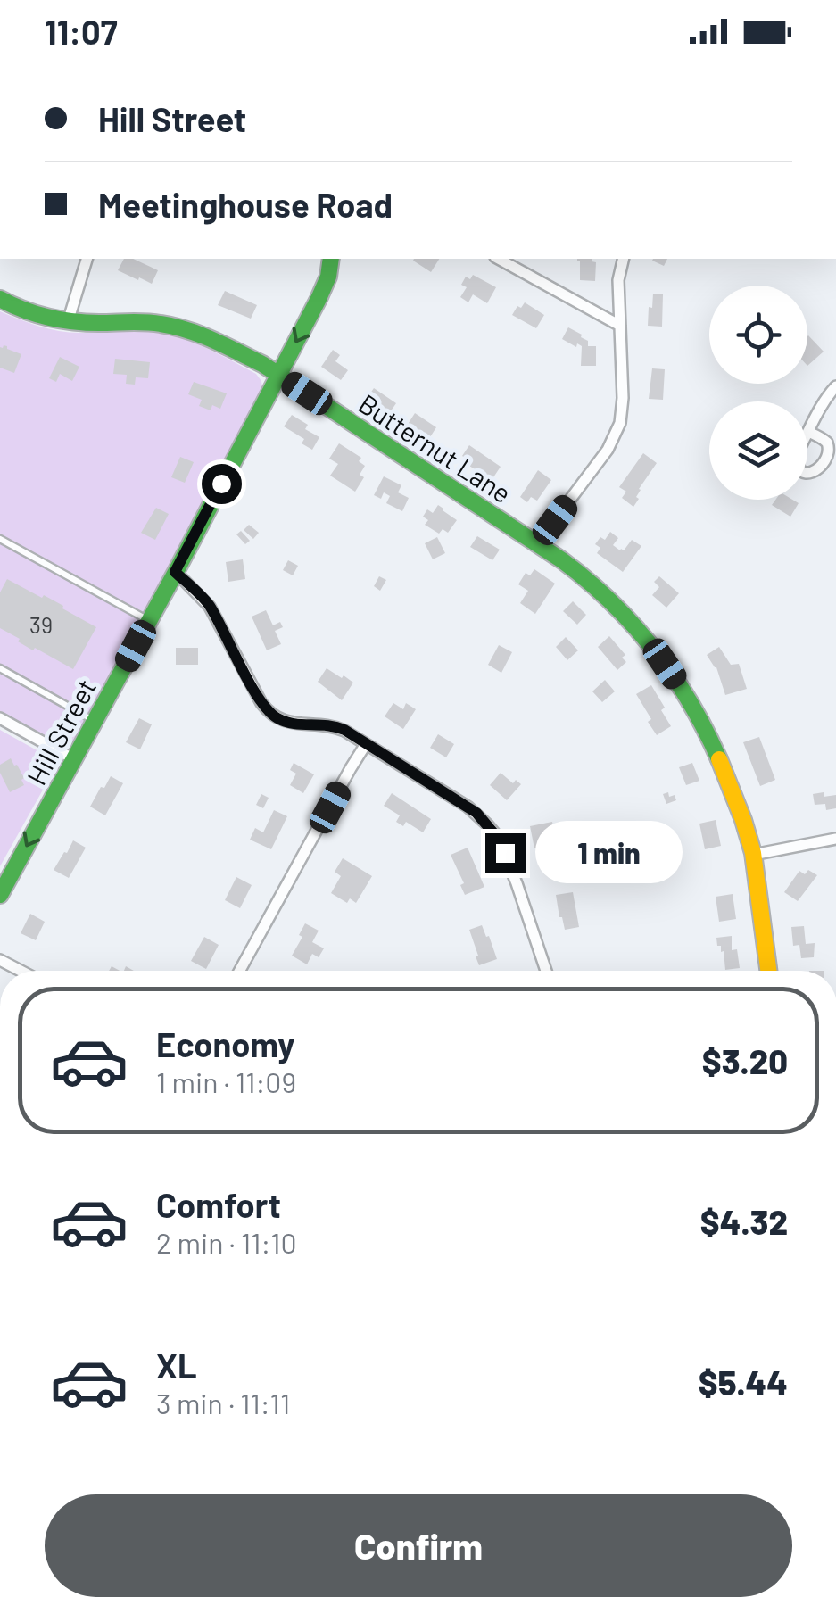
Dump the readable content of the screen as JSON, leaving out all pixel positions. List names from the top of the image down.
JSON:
{
  "streets": {
    "street": ["Butternut Lane", "Hill Street"]
  },
  "crossings": [
    ["Butternut Lane", "Hill Street"]
  ],
  "one_way": ["Hill Street"],
  "house_numbers": ["39"],
  "page": {
    "status": "11:07",
    "banner": ["Hill Street", "Meetinghouse Road"],
    "bubble": "1 min",
    "list": [
      {
        "name": "Economy",
        "note": "1 min · 11:09",
        "value": "$3.20"
      },
      {
        "name": "Comfort",
        "note": "2 min · 11:10",
        "value": "$4.32"
      },
      {
        "name": "XL",
        "note": "3 min · 11:11",
        "value": "$5.44"
      }
    ],
    "buttons": "Confirm"
  }
}
